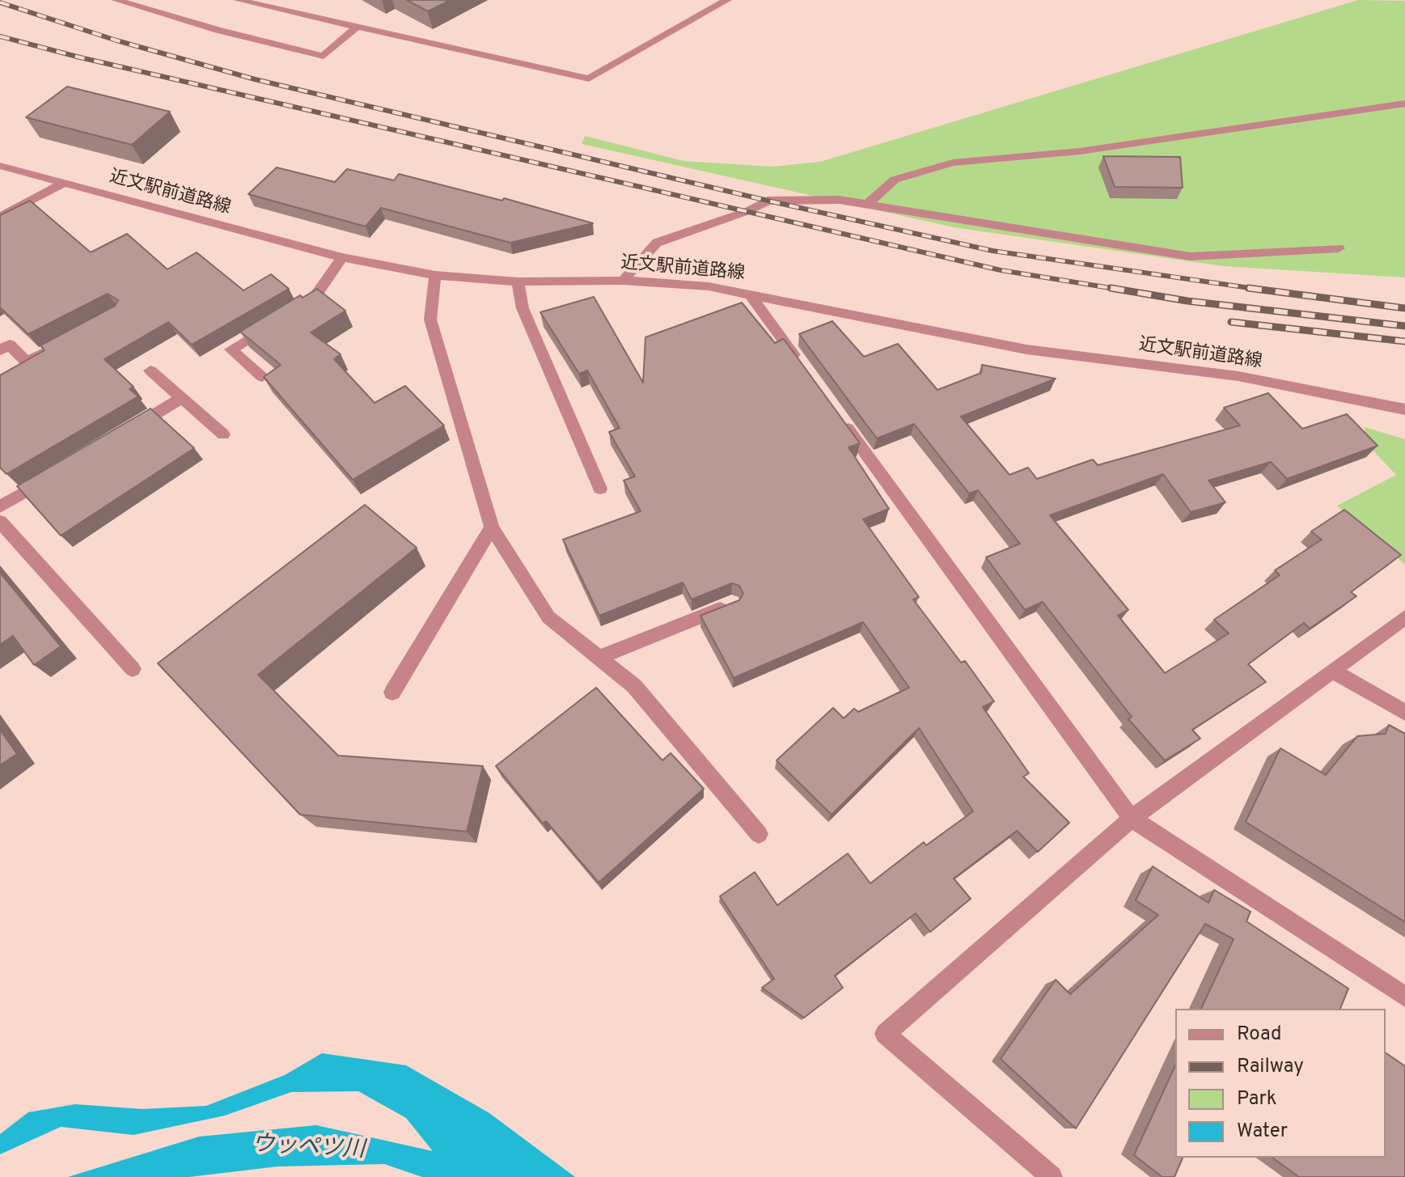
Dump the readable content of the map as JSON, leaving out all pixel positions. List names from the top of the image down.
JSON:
{
  "streets": {
    "street": ["近文駅前道路線"]
  },
  "water": ["ウッペツ川"],
  "legend": [
    "Road",
    "Railway",
    "Park",
    "Water"
  ]
}
